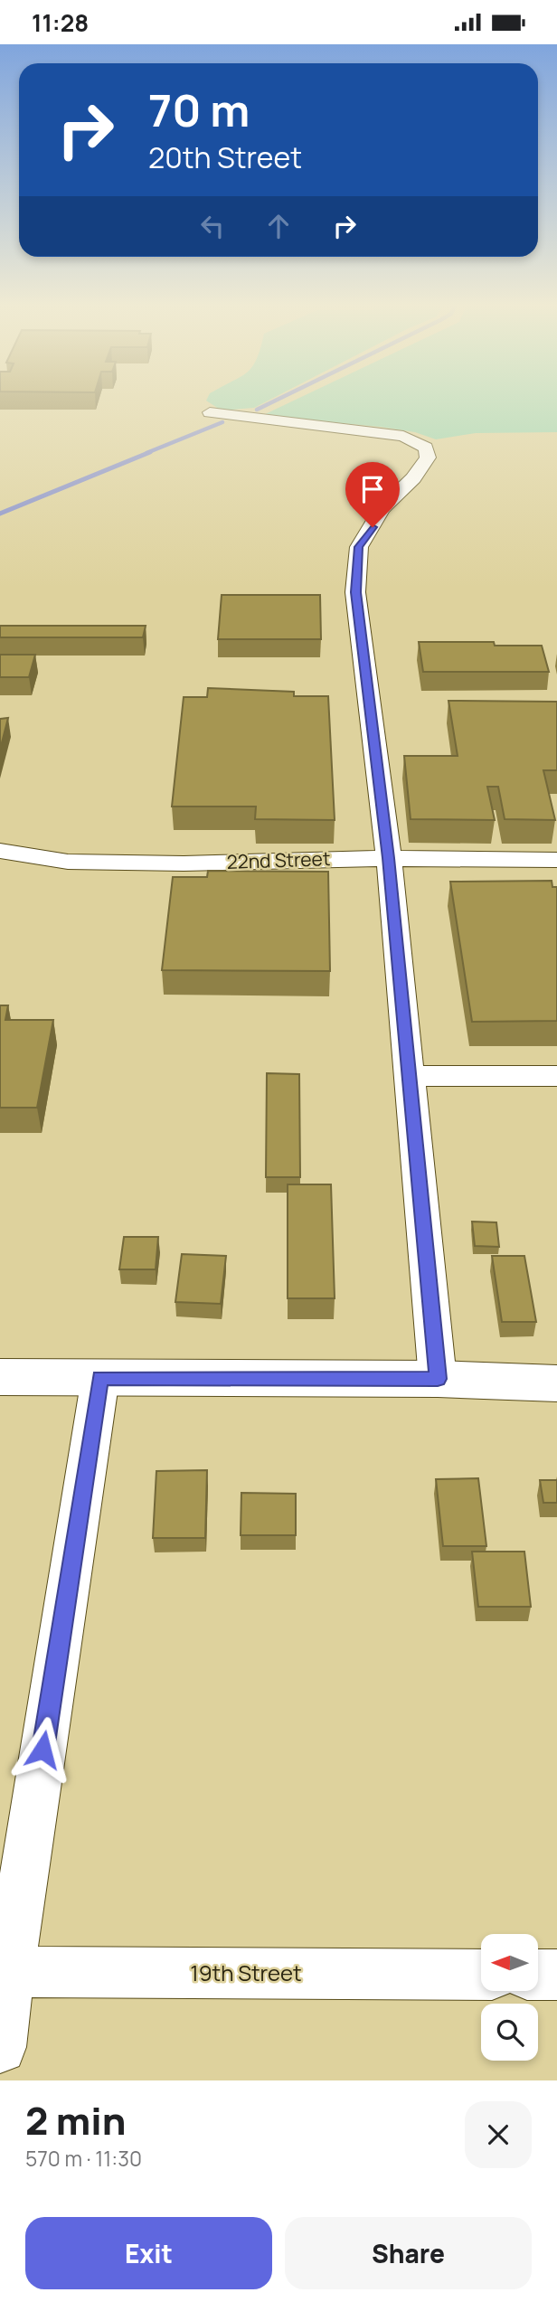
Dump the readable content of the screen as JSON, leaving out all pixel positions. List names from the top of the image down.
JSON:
{
  "streets": {
    "street": ["22nd Street", "19th Street"]
  },
  "north": "left",
  "page": {
    "status": "11:28",
    "turn": ["70 m", "20th Street"],
    "heading": ["2 min", "570 m · 11:30"],
    "buttons": ["Exit", "Share"]
  }
}
